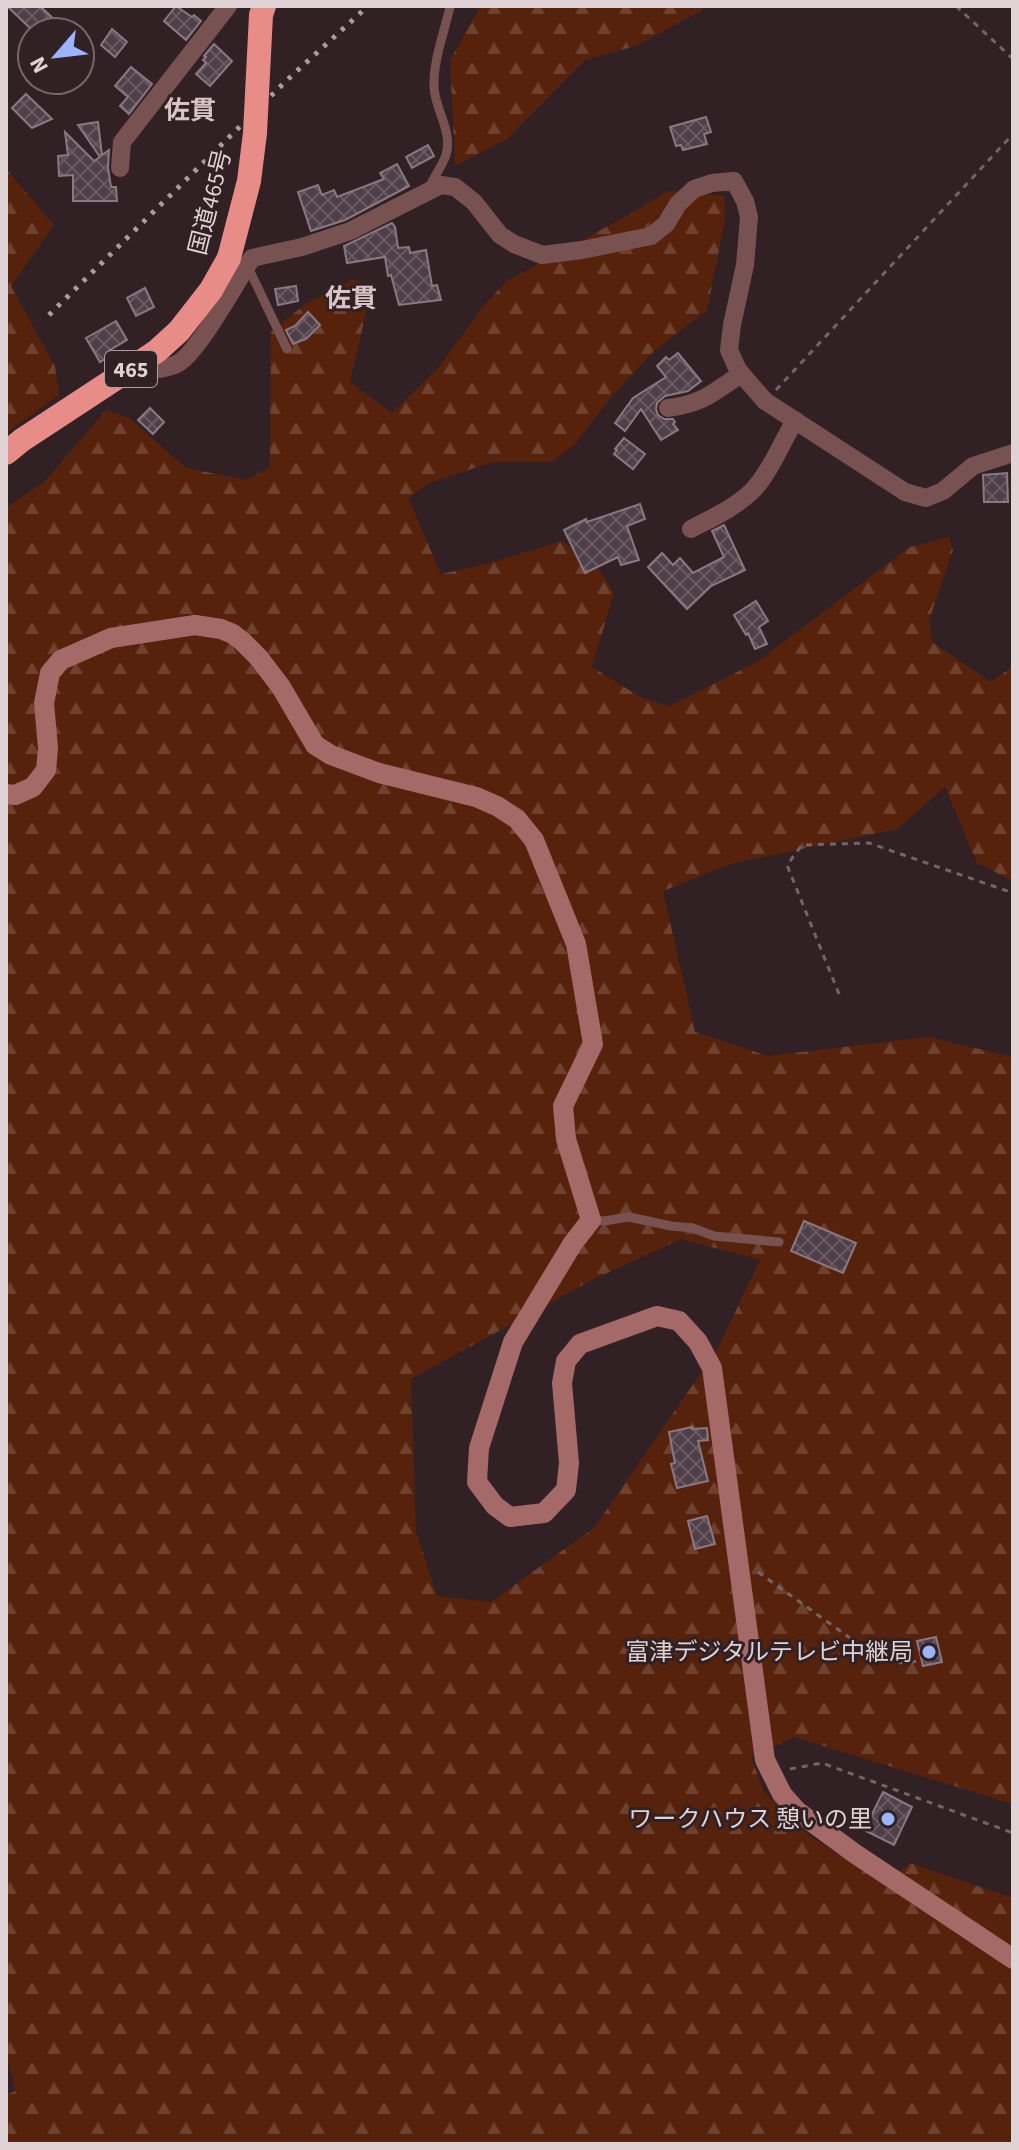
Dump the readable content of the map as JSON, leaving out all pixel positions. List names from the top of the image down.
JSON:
{
  "streets": {
    "highway": ["国道465号", "465"]
  },
  "districts": ["佐貫", "佐貫"],
  "places": ["富津デジタルテレビ中継局", "ワークハウス 憩いの里"],
  "north": "bottom left"
}
